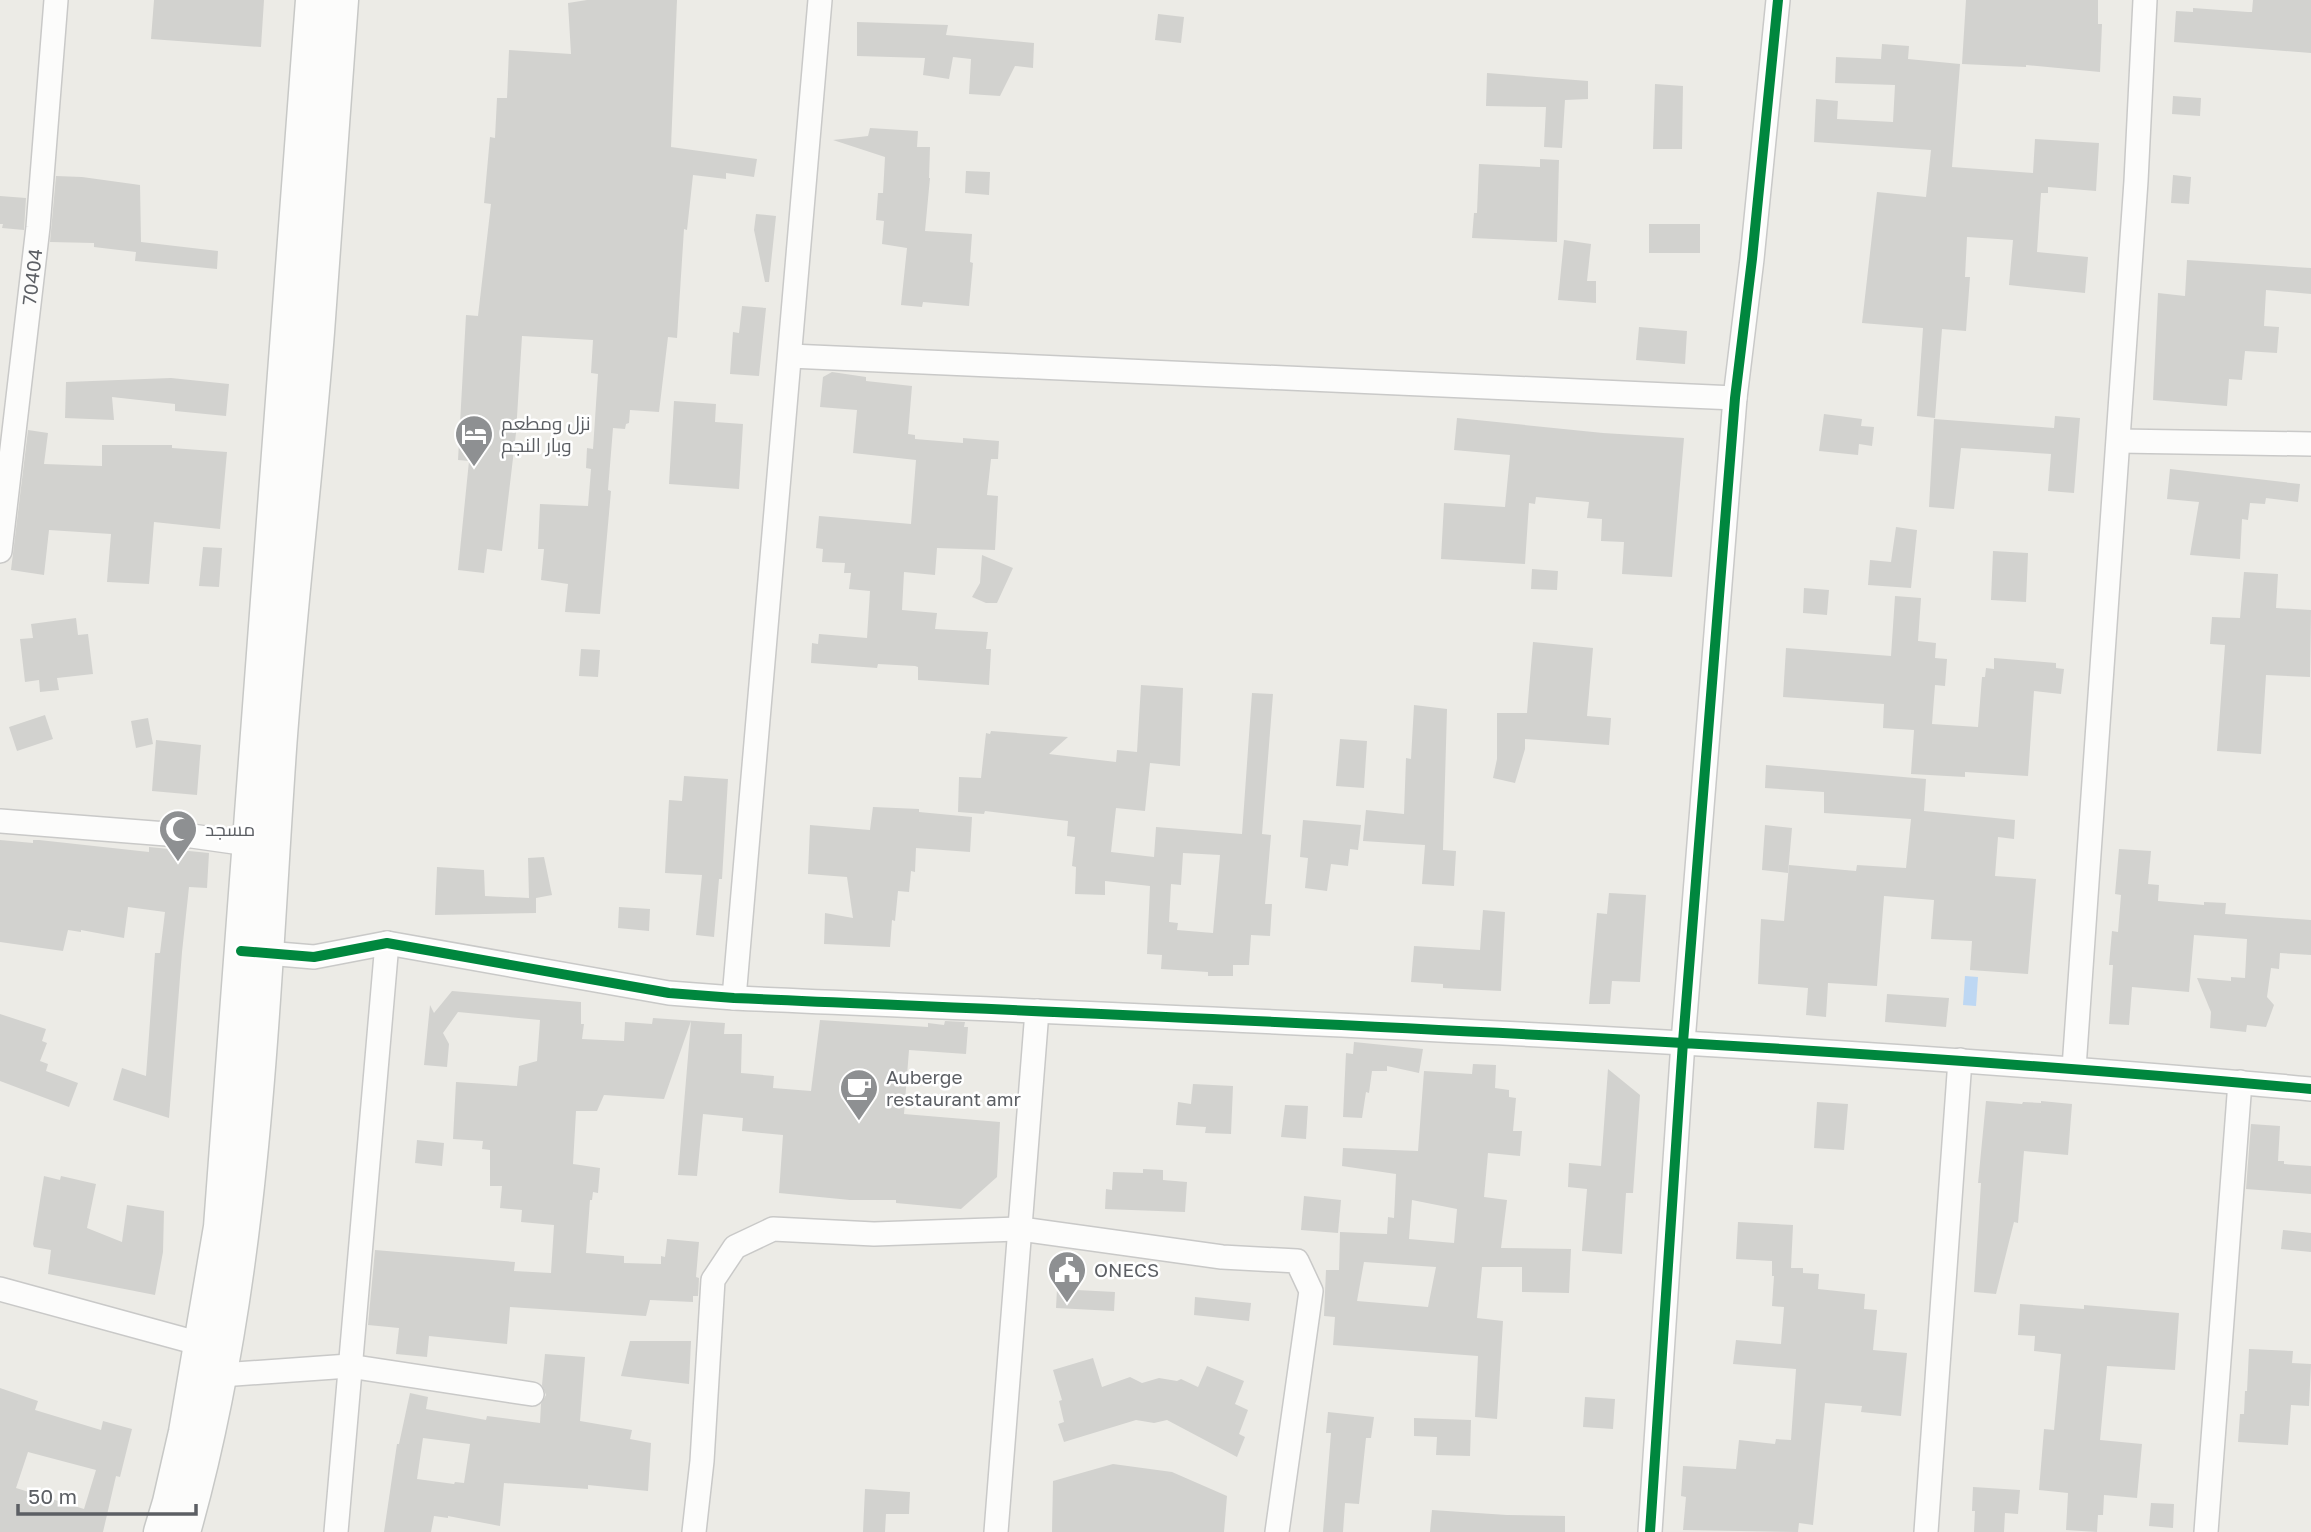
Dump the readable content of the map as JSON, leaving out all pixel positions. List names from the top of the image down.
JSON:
{
  "streets": {
    "street": ["70404"]
  },
  "places": {
    "hotel": ["نزل ومطعم وبار النجم"],
    "mosque": ["مسجد"],
    "cafe": ["Auberge restaurant amr"],
    "public building": ["ONECS"]
  },
  "scale_bar": "50 m"
}
